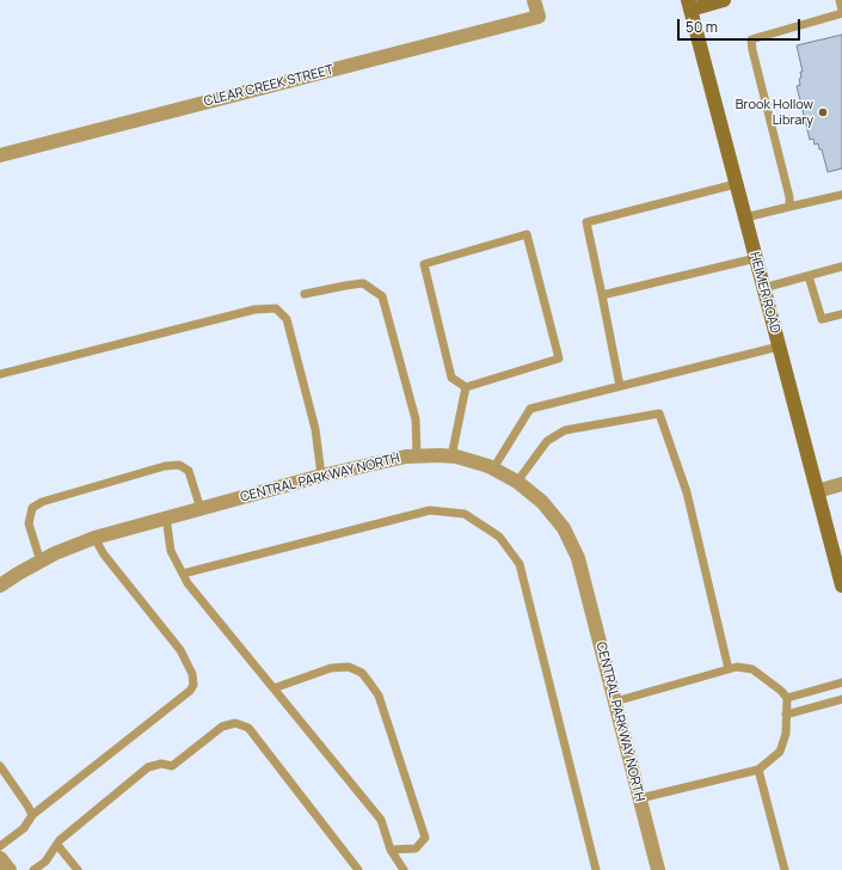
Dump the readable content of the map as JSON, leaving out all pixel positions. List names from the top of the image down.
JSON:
{
  "streets": {
    "street": ["CLEAR CREEK STREET", "HEIMER ROAD", "CENTRAL PARKWAY NORTH"]
  },
  "places": ["Brook Hollow Library"],
  "scale_bar": "50 m"
}
